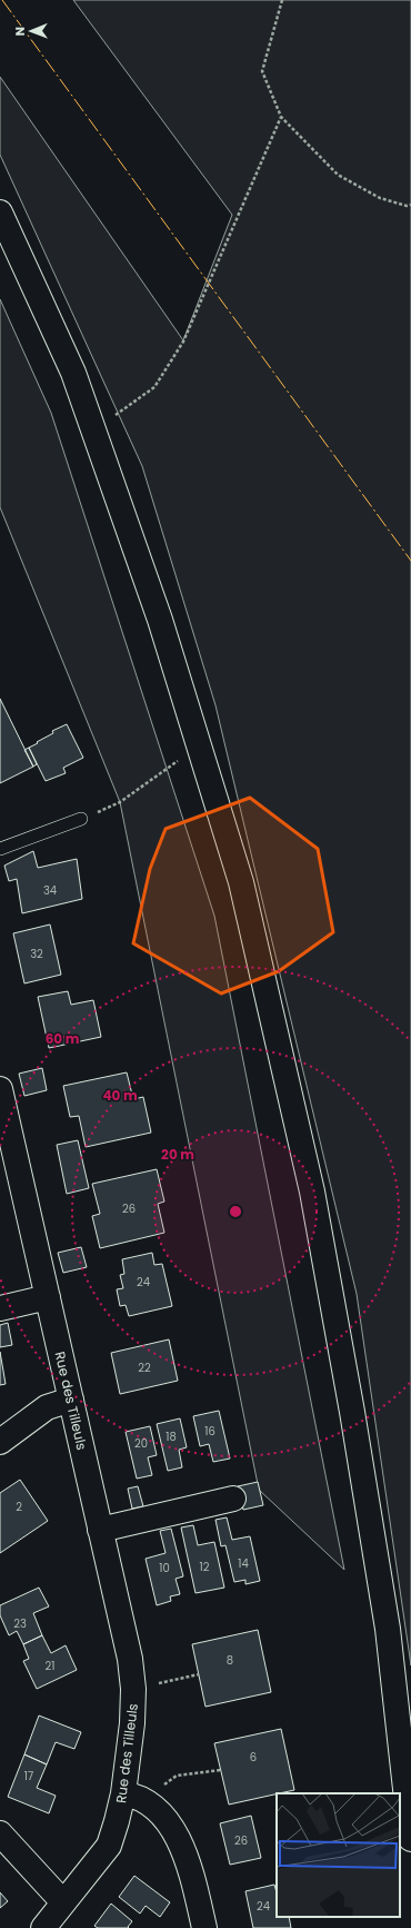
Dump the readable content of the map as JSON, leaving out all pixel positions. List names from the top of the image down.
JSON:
{
  "streets": {
    "main road": ["Rue des Tilleuls"]
  },
  "house_numbers": [
    "34",
    "32",
    "26",
    "24",
    "22",
    "16",
    "18",
    "20",
    "2",
    "14",
    "12",
    "10",
    "23",
    "8",
    "21",
    "6",
    "17",
    "26",
    "24"
  ],
  "north": "left",
  "rings": ["60 m", "40 m", "20 m"]
}
